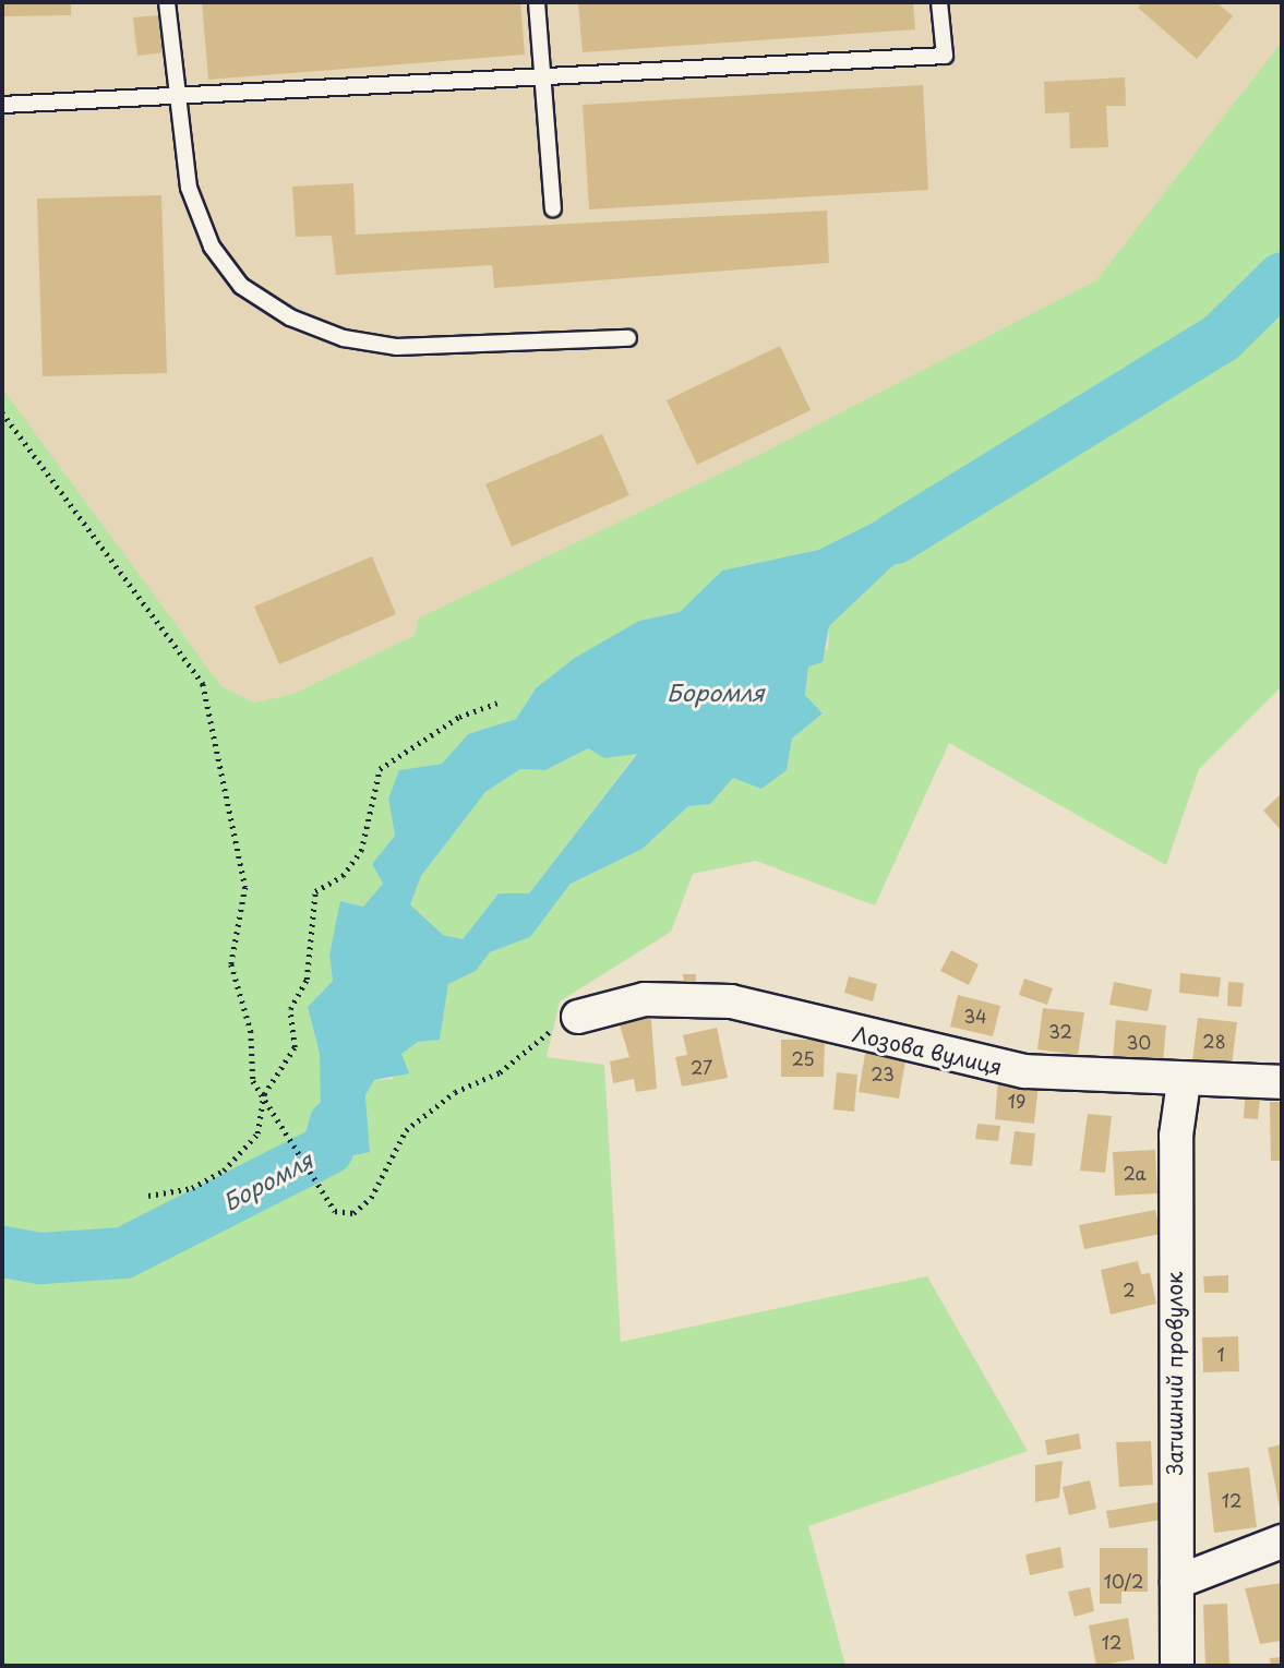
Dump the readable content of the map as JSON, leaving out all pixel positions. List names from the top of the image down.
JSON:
{
  "streets": {
    "street": ["Лозова вулиця", "Затишний провулок"]
  },
  "crossings": [
    ["Лозова вулиця", "Затишний провулок"]
  ],
  "water": ["Боромля"],
  "house_numbers": [
    "34",
    "32",
    "28",
    "30",
    "25",
    "27",
    "23",
    "19",
    "2а",
    "2",
    "1",
    "12",
    "10/2",
    "12"
  ]
}
